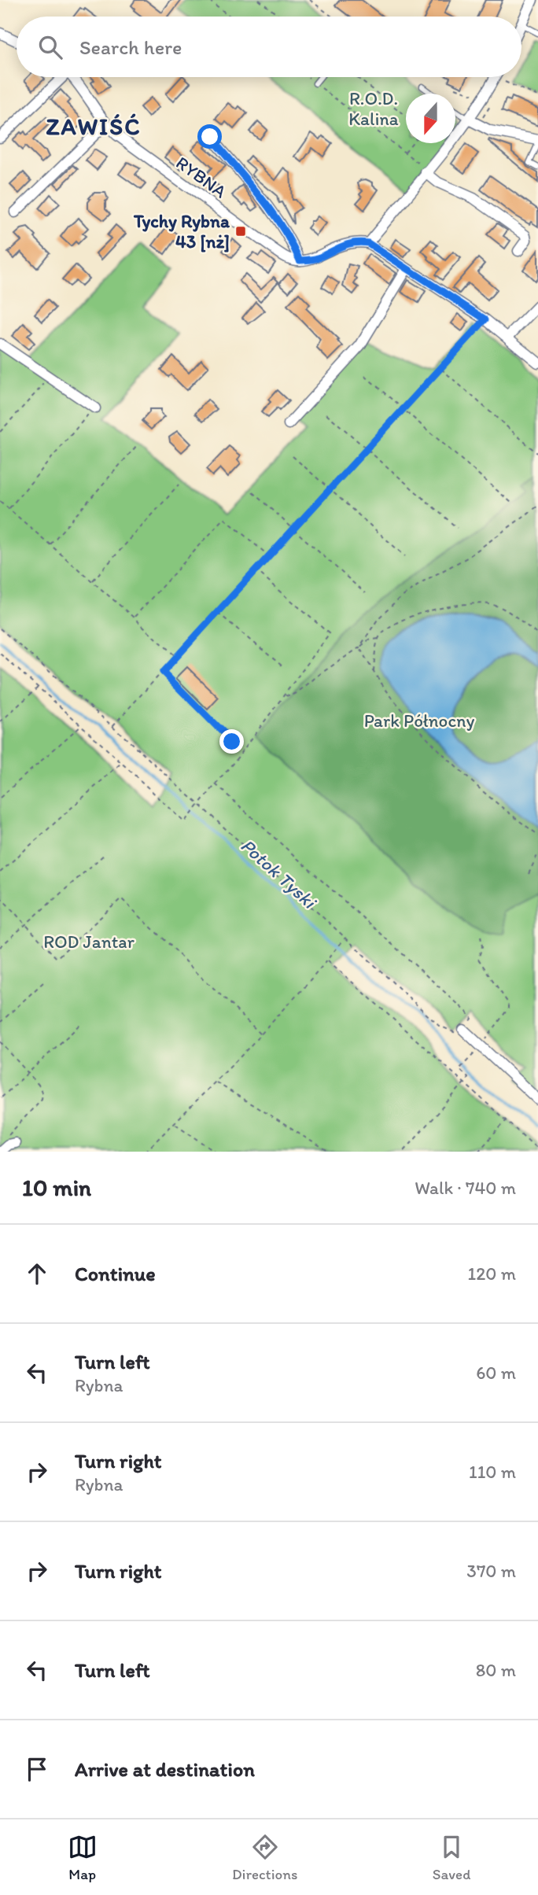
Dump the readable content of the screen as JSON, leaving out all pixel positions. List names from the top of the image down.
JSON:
{
  "streets": {
    "street": ["RYBNA"]
  },
  "districts": ["ZAWIŚĆ"],
  "water": ["Potok Tyski"],
  "parks": ["R.O.D. Kalina", "Park Północny", "ROD Jantar"],
  "places": {
    "transit": ["Tychy Rybna 43 [nż]"]
  },
  "north": "bottom",
  "page": {
    "search": "Search here",
    "heading": ["10 min", "Walk · 740 m"],
    "list": [
      ["Continue", "120 m"],
      ["Turn left", "Rybna", "60 m"],
      ["Turn right", "Rybna", "110 m"],
      ["Turn right", "370 m"],
      ["Turn left", "80 m"],
      "Arrive at destination"
    ],
    "nav": ["Map", "Directions", "Saved"]
  }
}
